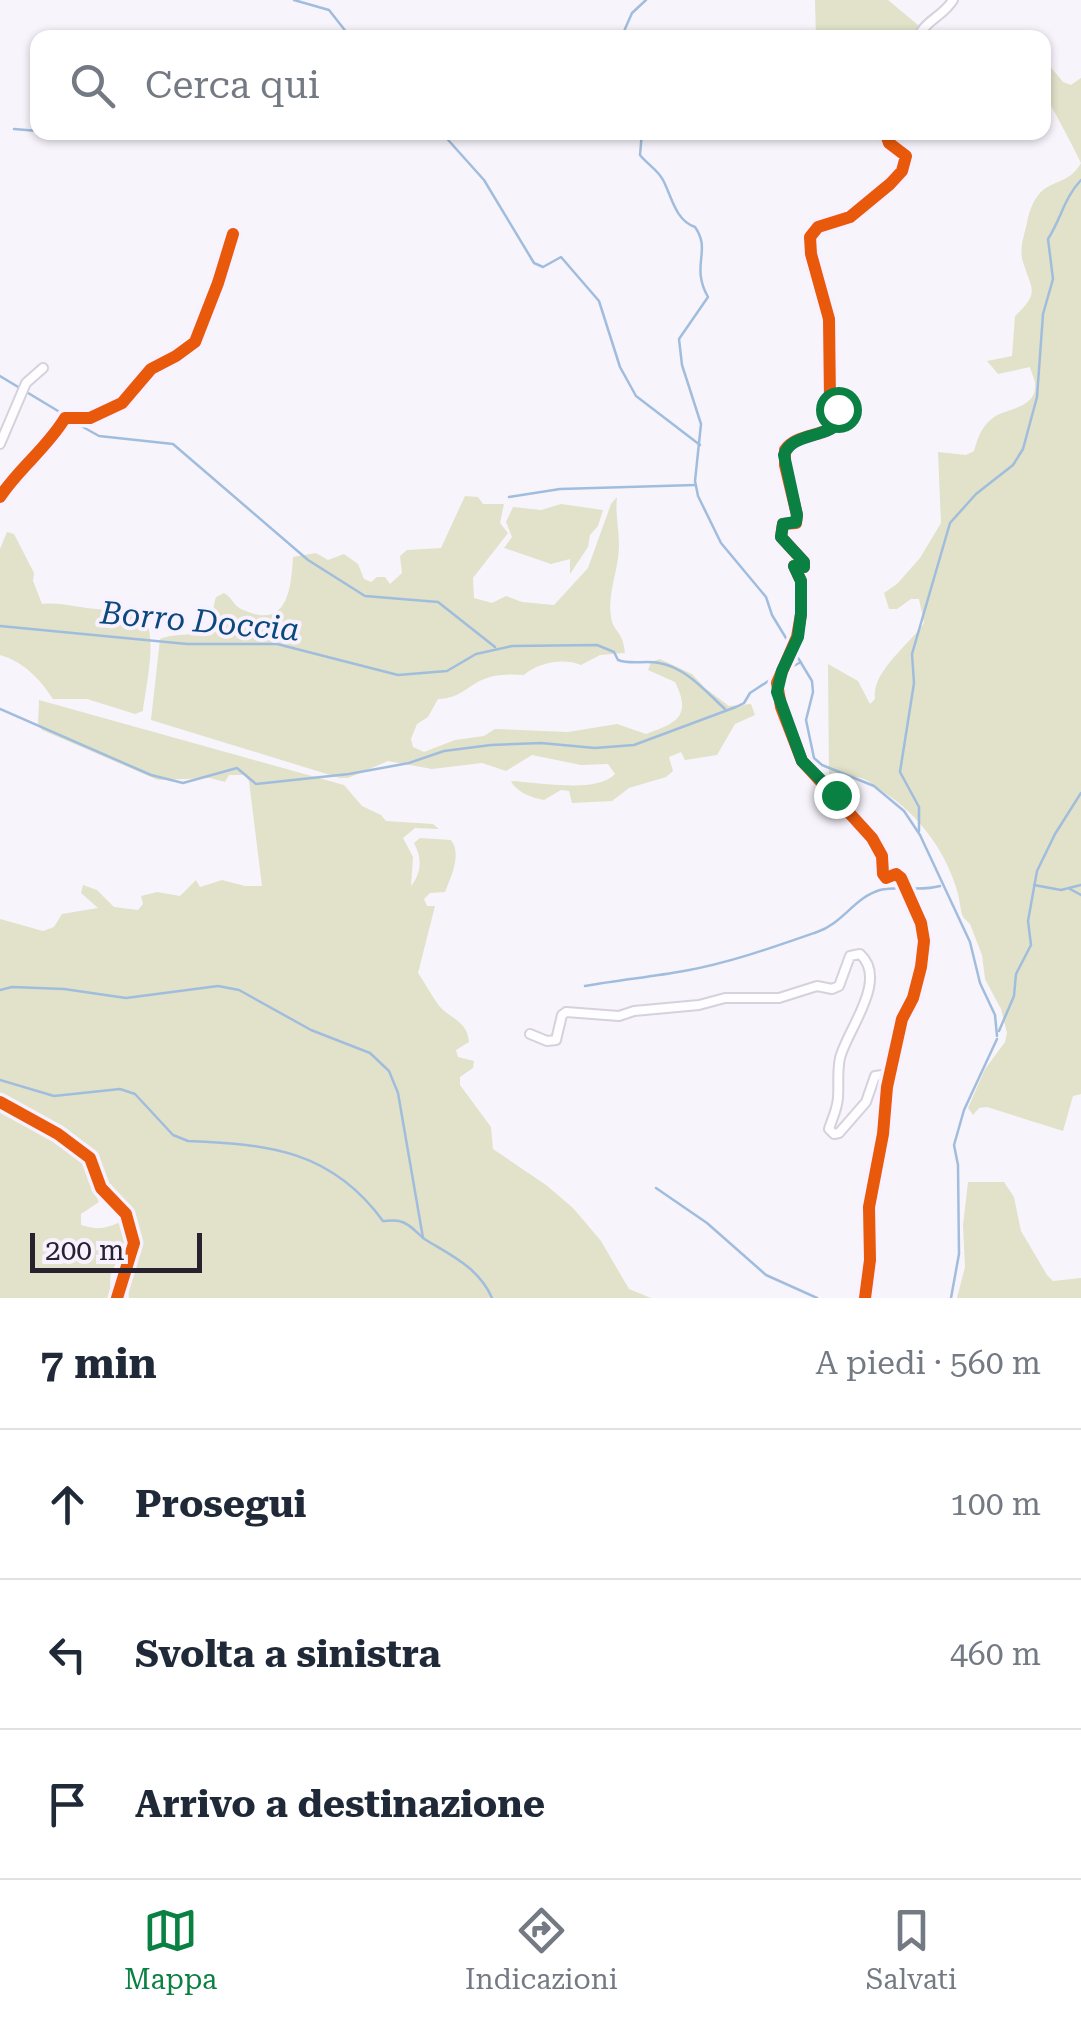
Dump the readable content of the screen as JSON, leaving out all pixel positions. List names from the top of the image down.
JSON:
{
  "water": ["Borro Doccia"],
  "scale_bar": "200 m",
  "page": {
    "search": "Cerca qui",
    "scale": "200 m",
    "heading": ["7 min", "A piedi · 560 m"],
    "list": [
      ["Prosegui", "100 m"],
      ["Svolta a sinistra", "460 m"],
      "Arrivo a destinazione"
    ],
    "nav": ["Mappa", "Indicazioni", "Salvati"]
  }
}
